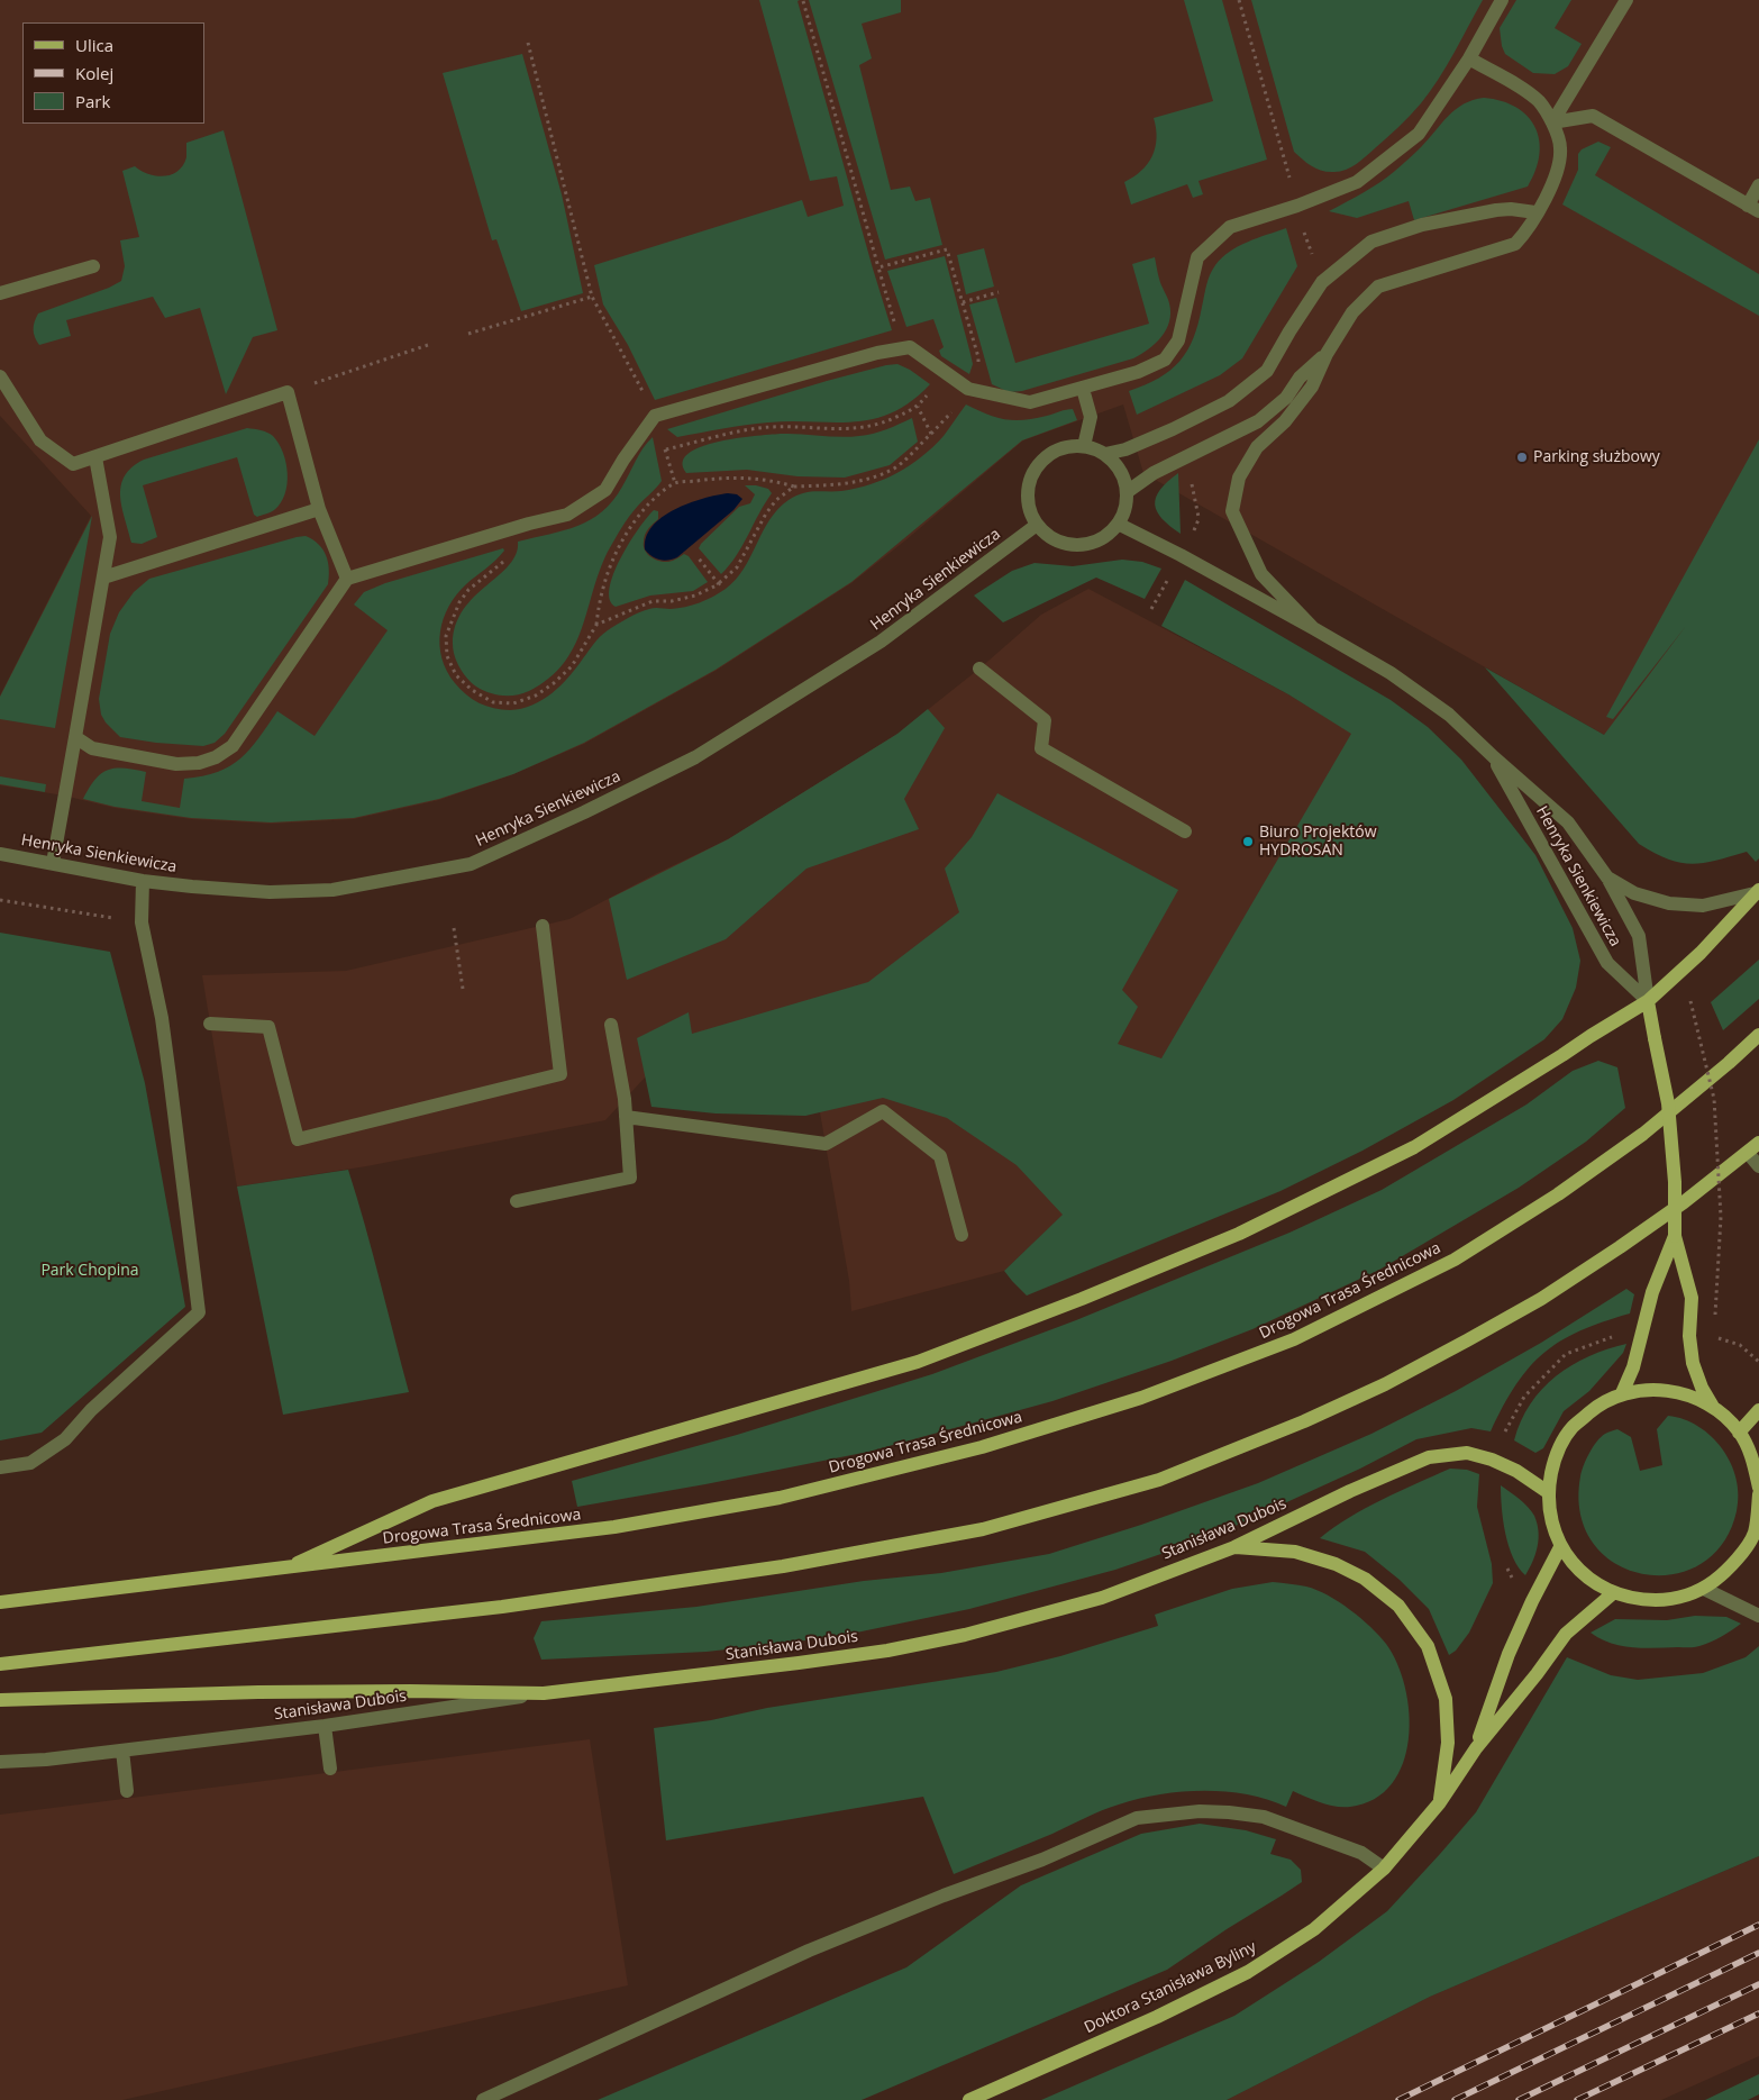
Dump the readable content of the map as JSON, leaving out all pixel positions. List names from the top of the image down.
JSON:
{
  "streets": {
    "main road": [
      "Henryka Sienkiewicza",
      "Drogowa Trasa Średnicowa",
      "Stanisława Dubois",
      "Doktora Stanisława Byliny"
    ]
  },
  "parks": ["Park Chopina"],
  "places": ["Parking służbowy", "Biuro Projektów HYDROSAN"],
  "legend": ["Ulica", "Kolej", "Park"]
}
